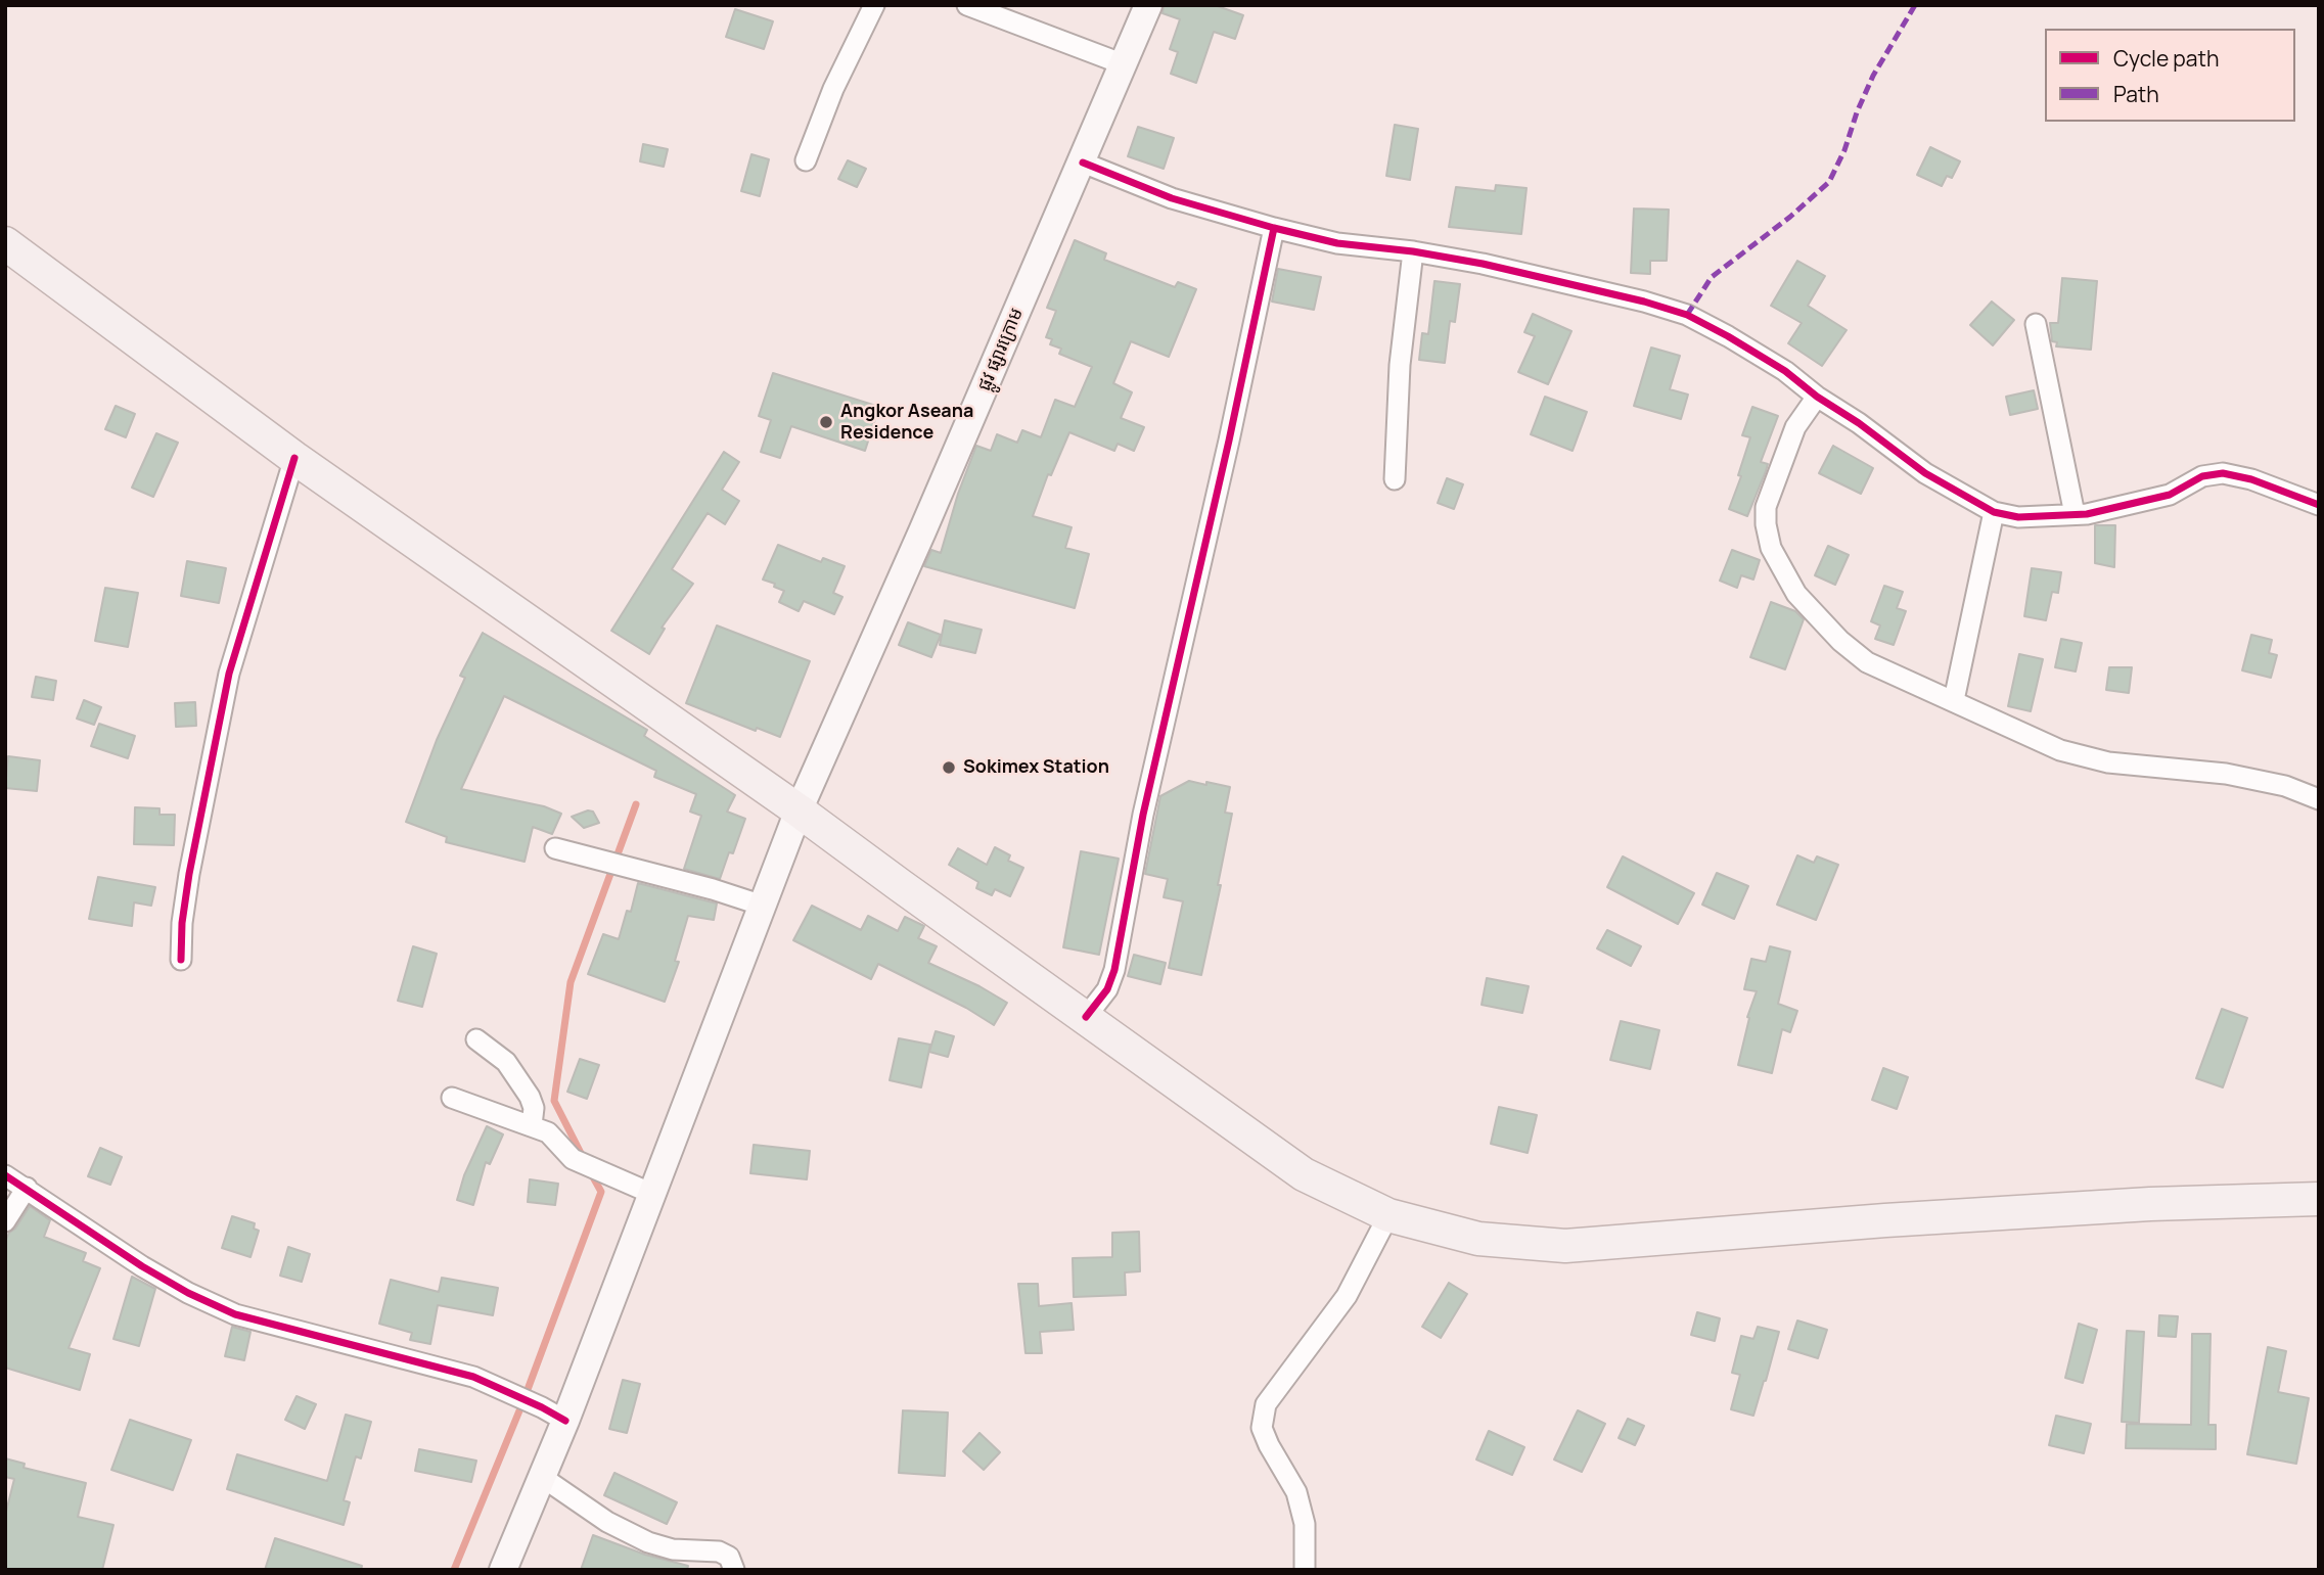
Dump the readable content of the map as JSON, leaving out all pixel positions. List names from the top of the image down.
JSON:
{
  "streets": {
    "main road": ["ផ្លូវ ផ្សារក្រោម"]
  },
  "places": ["Angkor Aseana Residence", "Sokimex Station"],
  "legend": ["Cycle path", "Path"]
}
